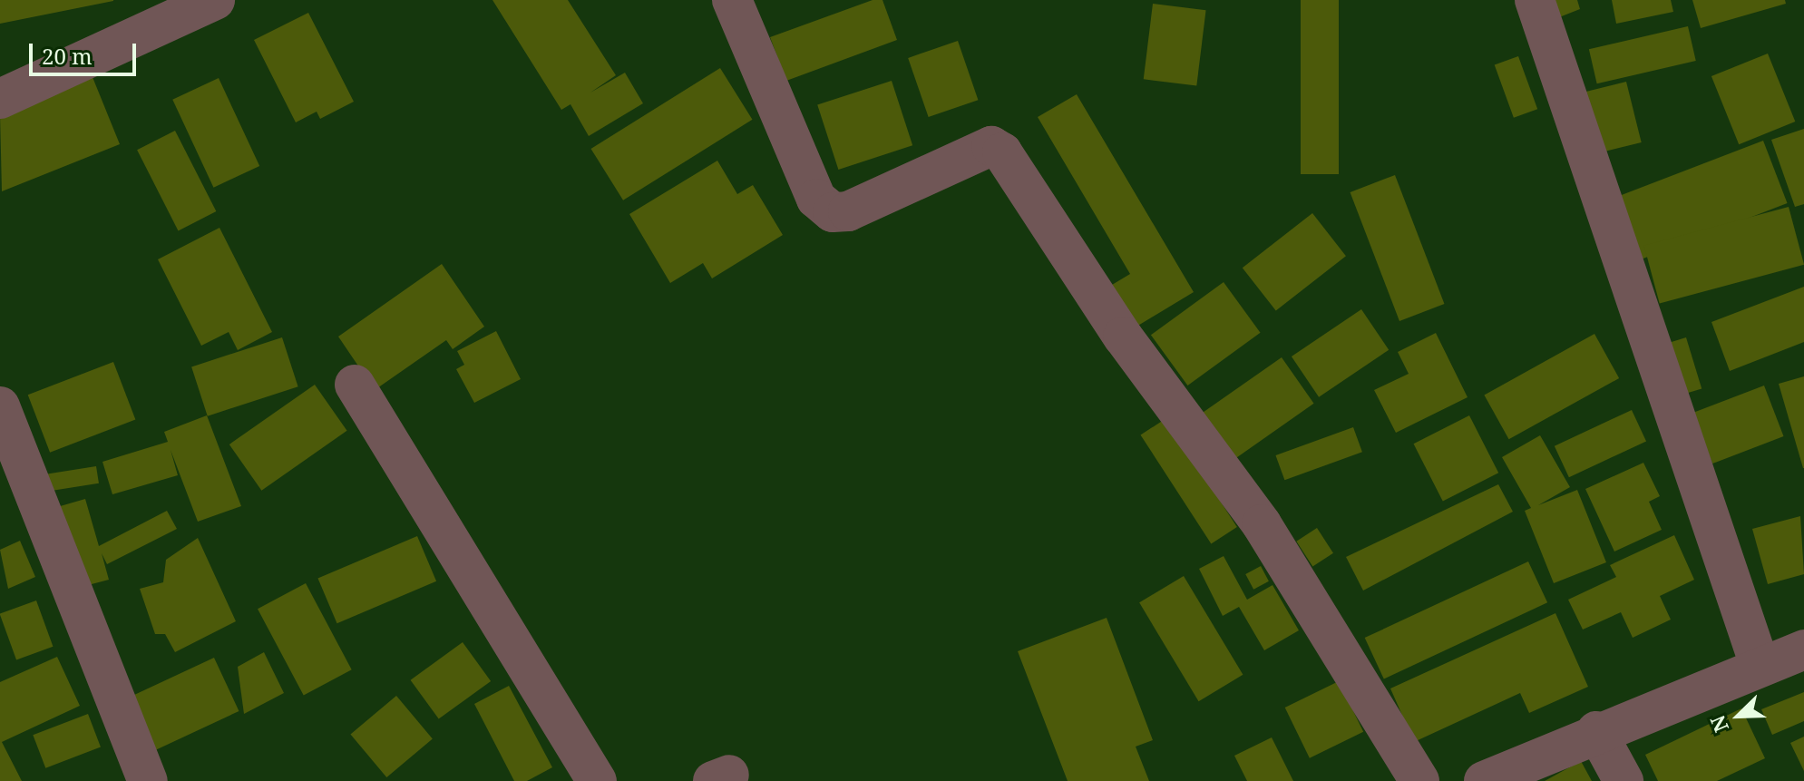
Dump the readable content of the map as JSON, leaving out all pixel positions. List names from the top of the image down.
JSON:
{
  "scale_bar": "20 m",
  "north": "bottom left"
}
